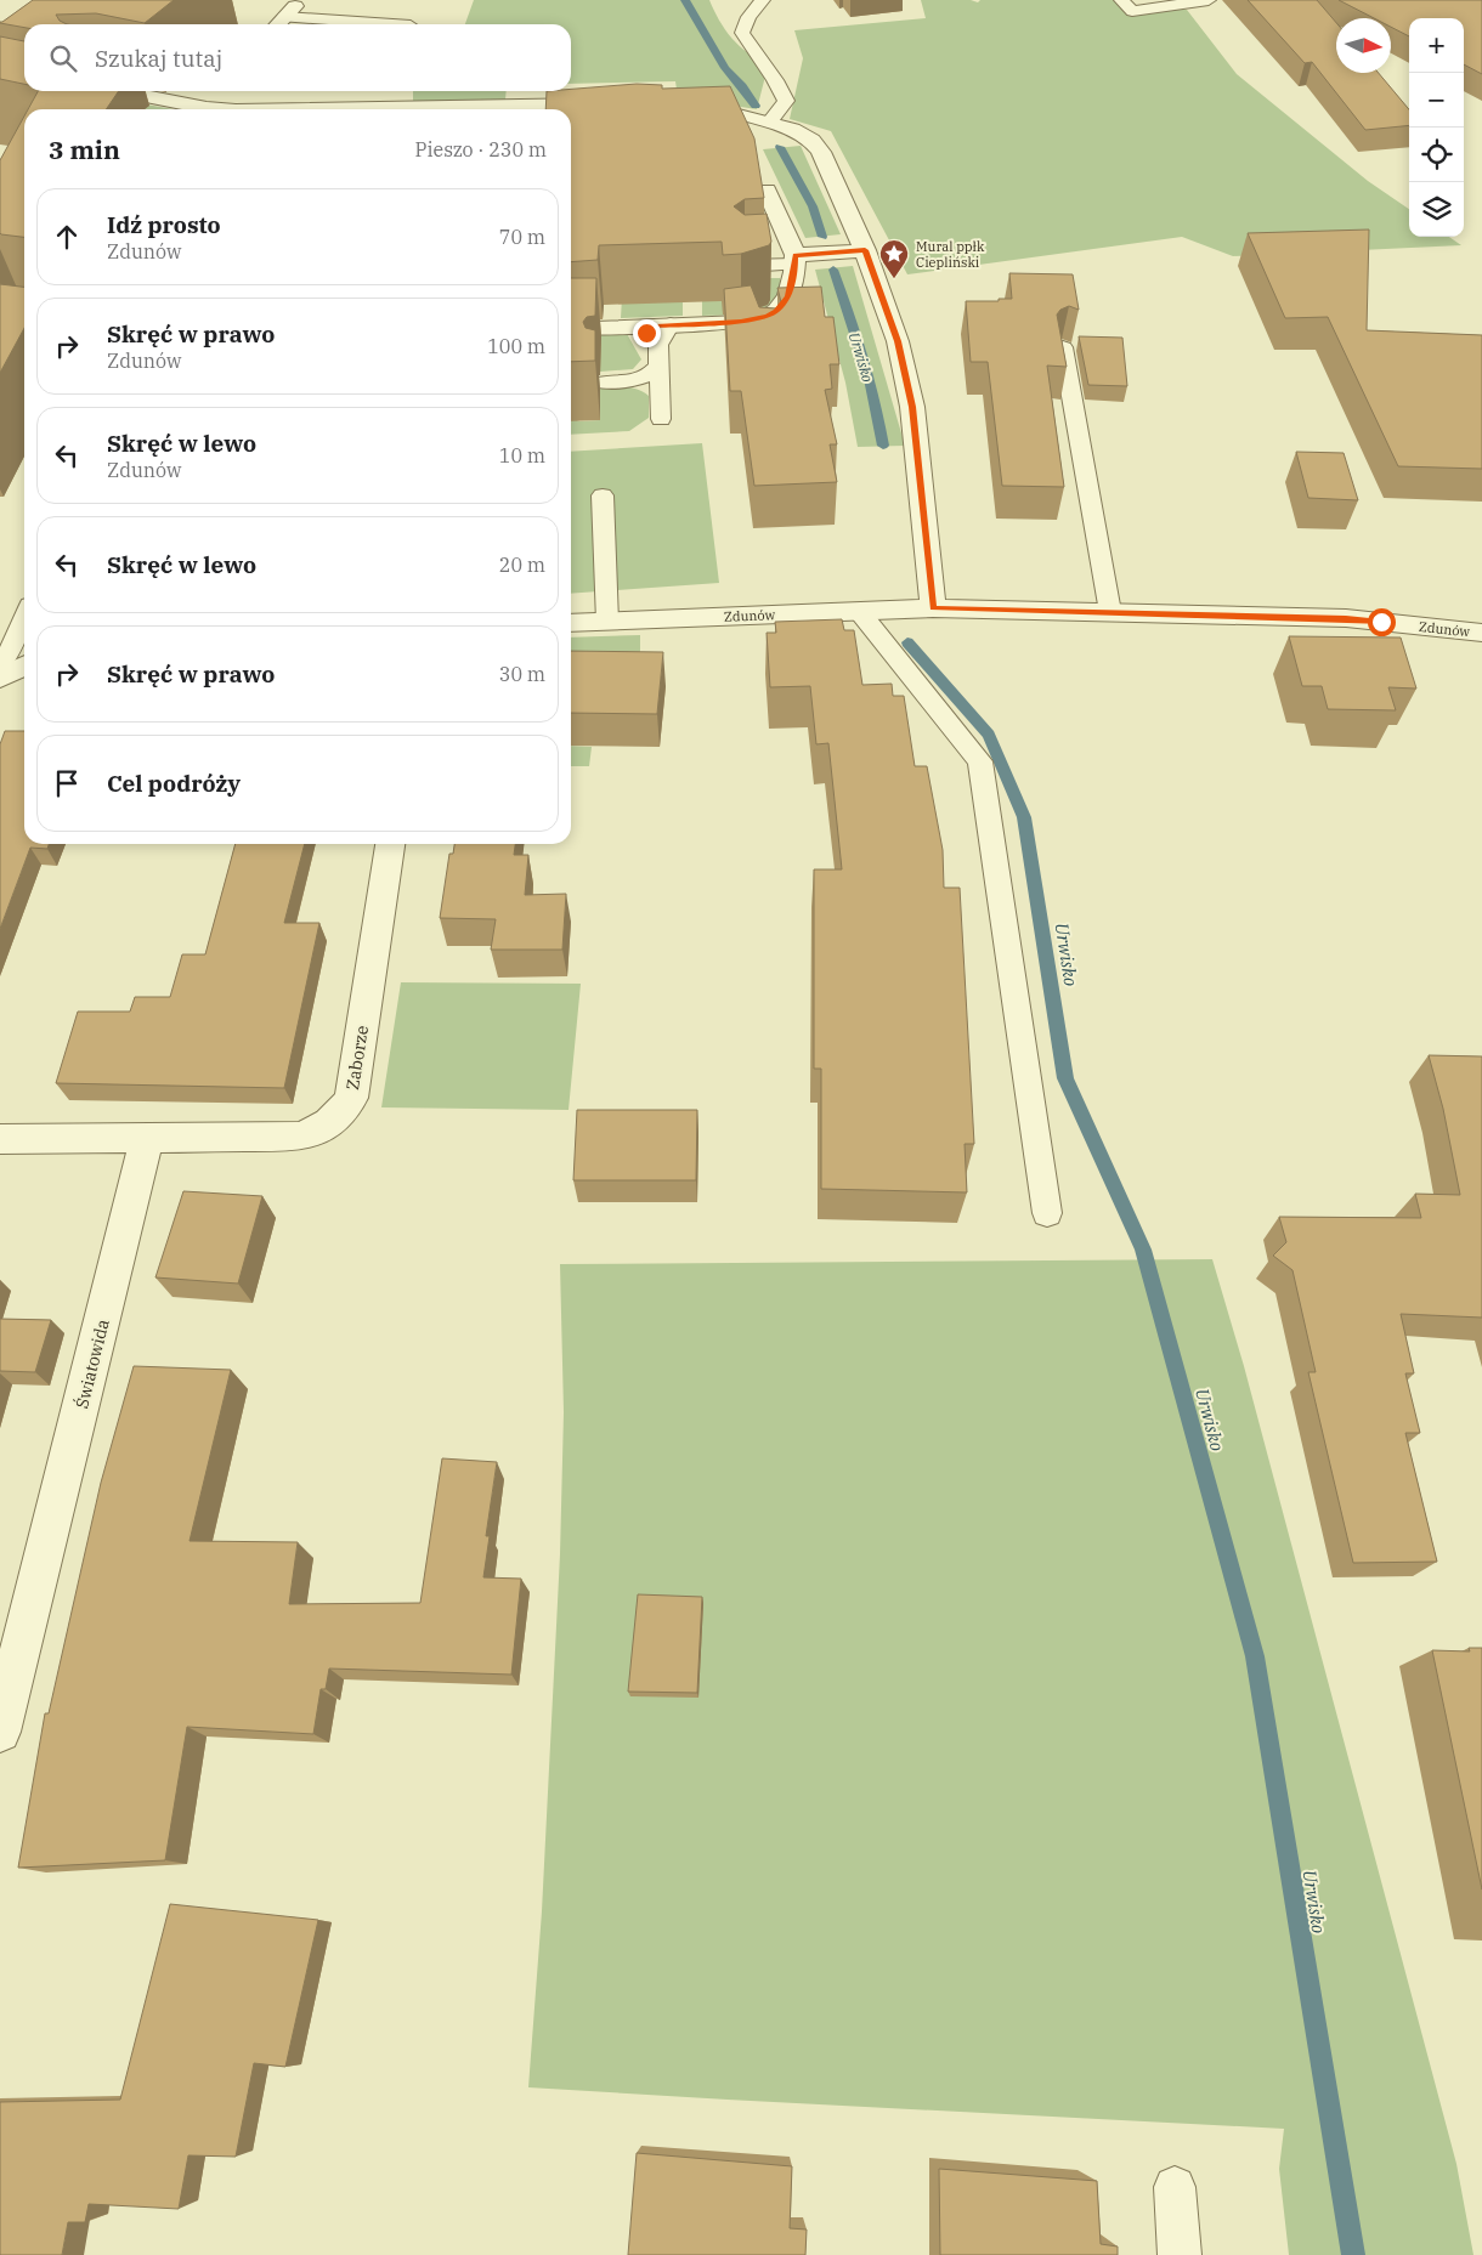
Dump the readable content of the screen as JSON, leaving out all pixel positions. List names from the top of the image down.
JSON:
{
  "streets": {
    "street": ["Zdunów", "Zaborze", "Światowida"]
  },
  "crossings": [
    ["Zaborze", "Światowida"]
  ],
  "water": ["Urwisko"],
  "places": {
    "place": ["Mural ppłk Ciepliński"]
  },
  "north": "right",
  "page": {
    "map_buttons": ["+", "−"],
    "search": "Szukaj tutaj",
    "heading": ["3 min", "Pieszo · 230 m"],
    "list": [
      ["Idź prosto", "Zdunów", "70 m"],
      ["Skręć w prawo", "Zdunów", "100 m"],
      ["Skręć w lewo", "Zdunów", "10 m"],
      ["Skręć w lewo", "20 m"],
      ["Skręć w prawo", "30 m"],
      "Cel podróży"
    ]
  }
}
